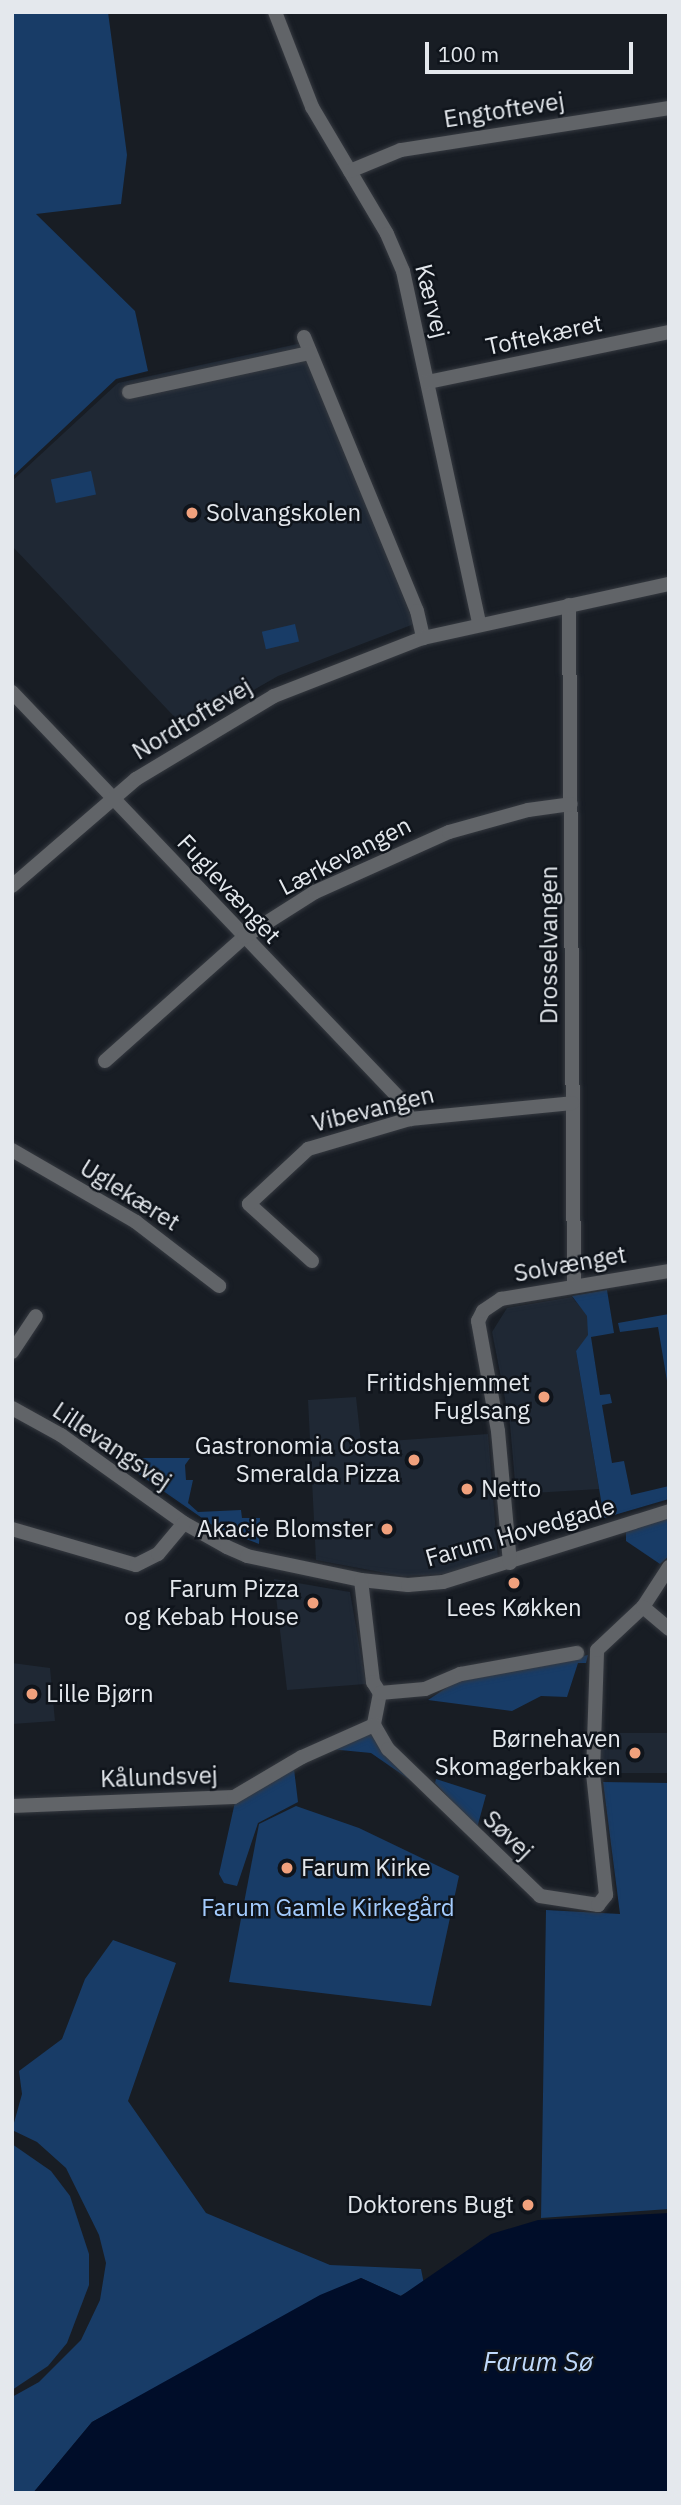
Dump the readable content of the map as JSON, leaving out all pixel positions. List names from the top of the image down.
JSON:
{
  "streets": {
    "street": [
      "Engtoftevej",
      "Kærvej",
      "Toftekæret",
      "Nordtoftevej",
      "Lærkevangen",
      "Fuglevænget",
      "Drosselvangen",
      "Vibevangen",
      "Uglekæret",
      "Solvænget",
      "Lillevangsvej",
      "Farum Hovedgade",
      "Kålundsvej",
      "Søvej"
    ]
  },
  "crossings": [
    ["Engtoftevej", "Kærvej"],
    ["Kærvej", "Toftekæret"],
    ["Kærvej", "Nordtoftevej"],
    ["Nordtoftevej", "Fuglevænget"],
    ["Nordtoftevej", "Drosselvangen"],
    ["Lærkevangen", "Fuglevænget"],
    ["Lærkevangen", "Drosselvangen"],
    ["Fuglevænget", "Vibevangen"],
    ["Drosselvangen", "Vibevangen"],
    ["Drosselvangen", "Solvænget"],
    ["Solvænget", "Farum Hovedgade"],
    ["Lillevangsvej", "Farum Hovedgade"],
    ["Kålundsvej", "Søvej"]
  ],
  "water": ["Farum Sø"],
  "parks": ["Farum Gamle Kirkegård"],
  "places": [
    "Solvangskolen",
    "Fritidshjemmet Fuglsang",
    "Gastronomia Costa Smeralda Pizza",
    "Netto",
    "Akacie Blomster",
    "Lees Køkken",
    "Farum Pizza og Kebab House",
    "Lille Bjørn",
    "Børnehaven Skomagerbakken",
    "Farum Kirke",
    "Doktorens Bugt"
  ],
  "scale_bar": "100 m"
}
